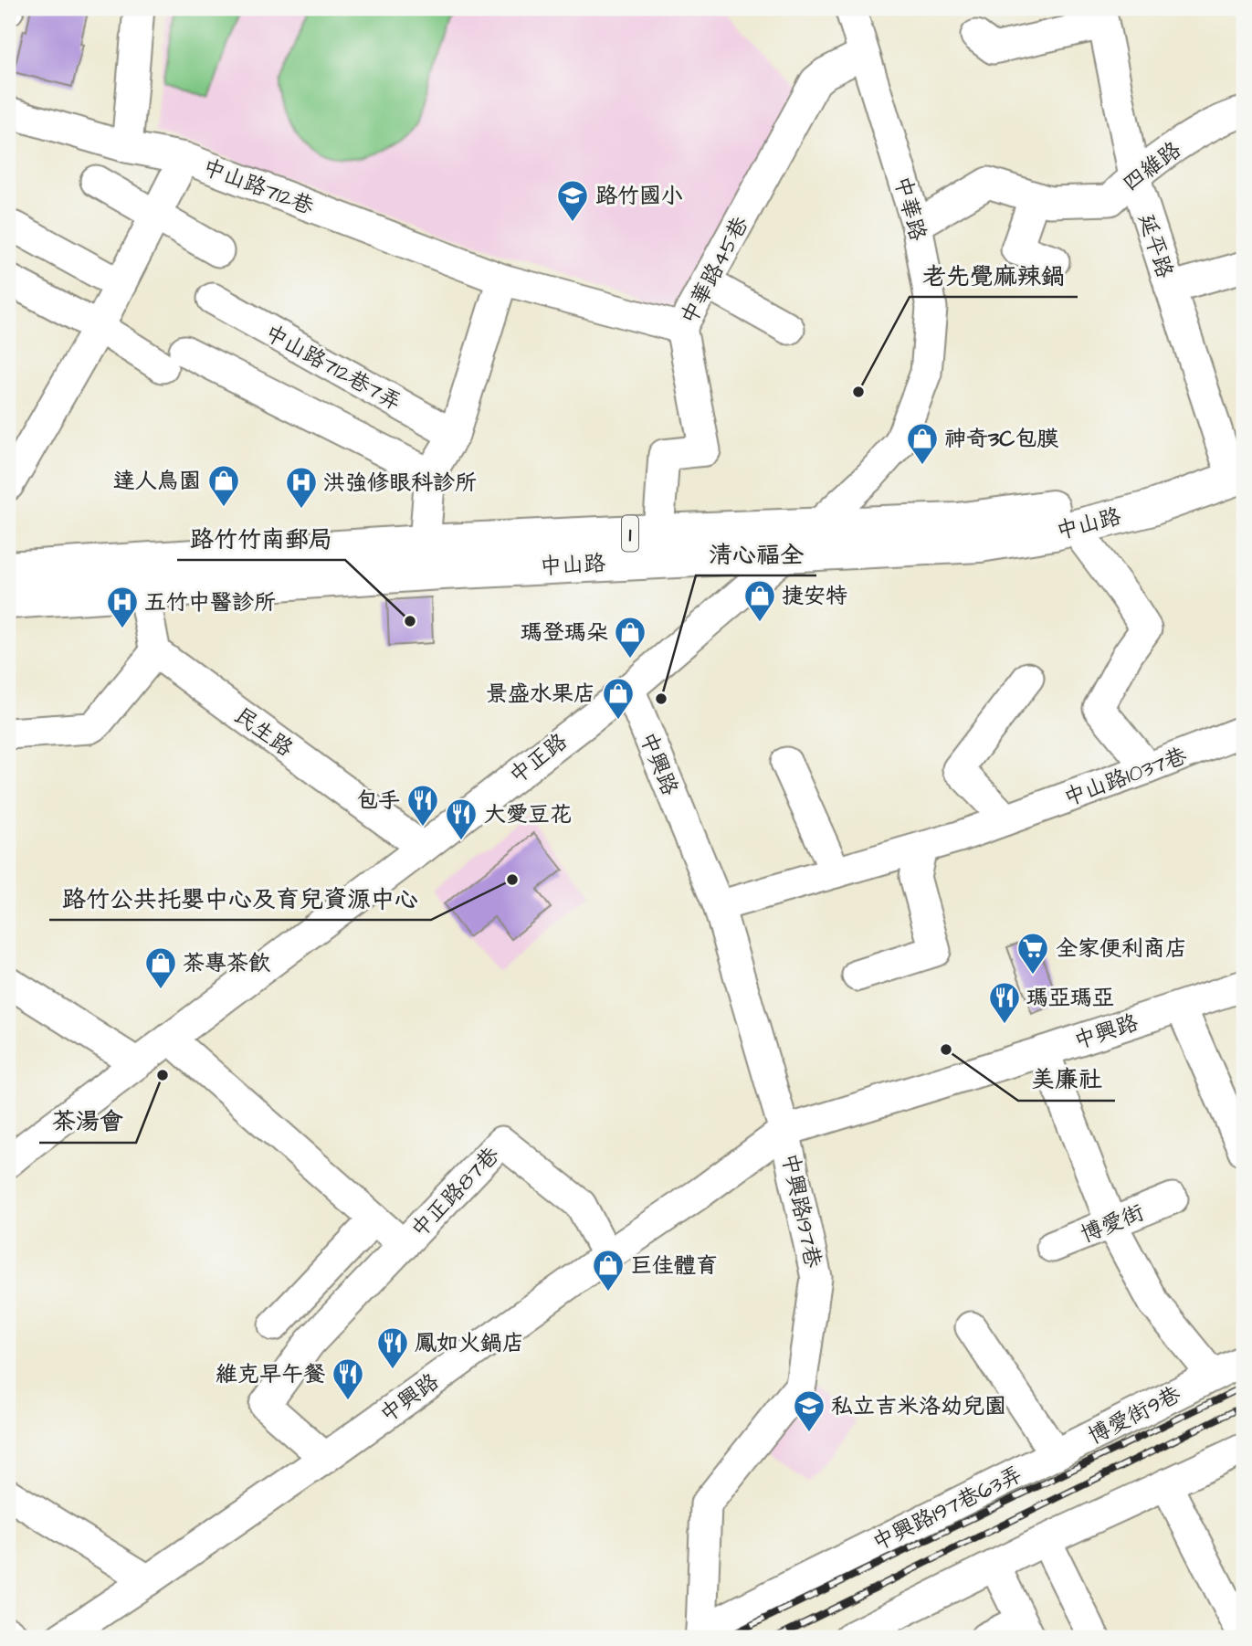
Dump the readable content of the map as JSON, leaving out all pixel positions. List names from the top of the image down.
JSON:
{
  "streets": {
    "main road": ["中山路", "1"],
    "street": [
      "四維路",
      "中山路712巷",
      "中華路",
      "延平路",
      "中華路45巷",
      "中山路712巷7弄",
      "民生路",
      "中正路",
      "中興路",
      "中山路1037巷",
      "中正路87巷",
      "中興路197巷",
      "博愛街",
      "博愛街9巷",
      "中興路197巷63弄"
    ]
  },
  "crossings": [
    ["四維路", "中華路"],
    ["四維路", "延平路"],
    ["中山路712巷", "中華路45巷"],
    ["中華路", "中華路45巷"],
    ["中華路", "中山路"],
    ["中華路", "中正路"],
    ["延平路", "中山路"],
    ["中華路45巷", "中山路"],
    ["中山路", "中正路"],
    ["民生路", "中正路"],
    ["中正路", "中興路"],
    ["中正路", "中正路87巷"],
    ["中興路", "中山路1037巷"],
    ["中興路", "中正路87巷"],
    ["中興路", "中興路197巷"],
    ["中興路197巷", "中興路197巷63弄"],
    ["博愛街9巷", "中興路197巷63弄"]
  ],
  "places": {
    "school or university": ["路竹國小", "私立吉米洛幼兒園"],
    "other": [
      "老先覺麻辣鍋",
      "路竹竹南郵局",
      "清心福全",
      "路竹公共托嬰中心及育兒資源中心",
      "美廉社",
      "茶湯會"
    ],
    "shop": [
      "神奇3C包膜",
      "達人鳥園",
      "捷安特",
      "瑪登瑪朵",
      "景盛水果店",
      "茶專茶飲",
      "巨佳體育"
    ],
    "hospital": ["洪強修眼科診所", "五竹中醫診所"],
    "restaurant": [
      "包手",
      "大愛豆花",
      "瑪亞瑪亞",
      "鳳如火鍋店",
      "維克早午餐"
    ],
    "supermarket": ["全家便利商店"]
  }
}
